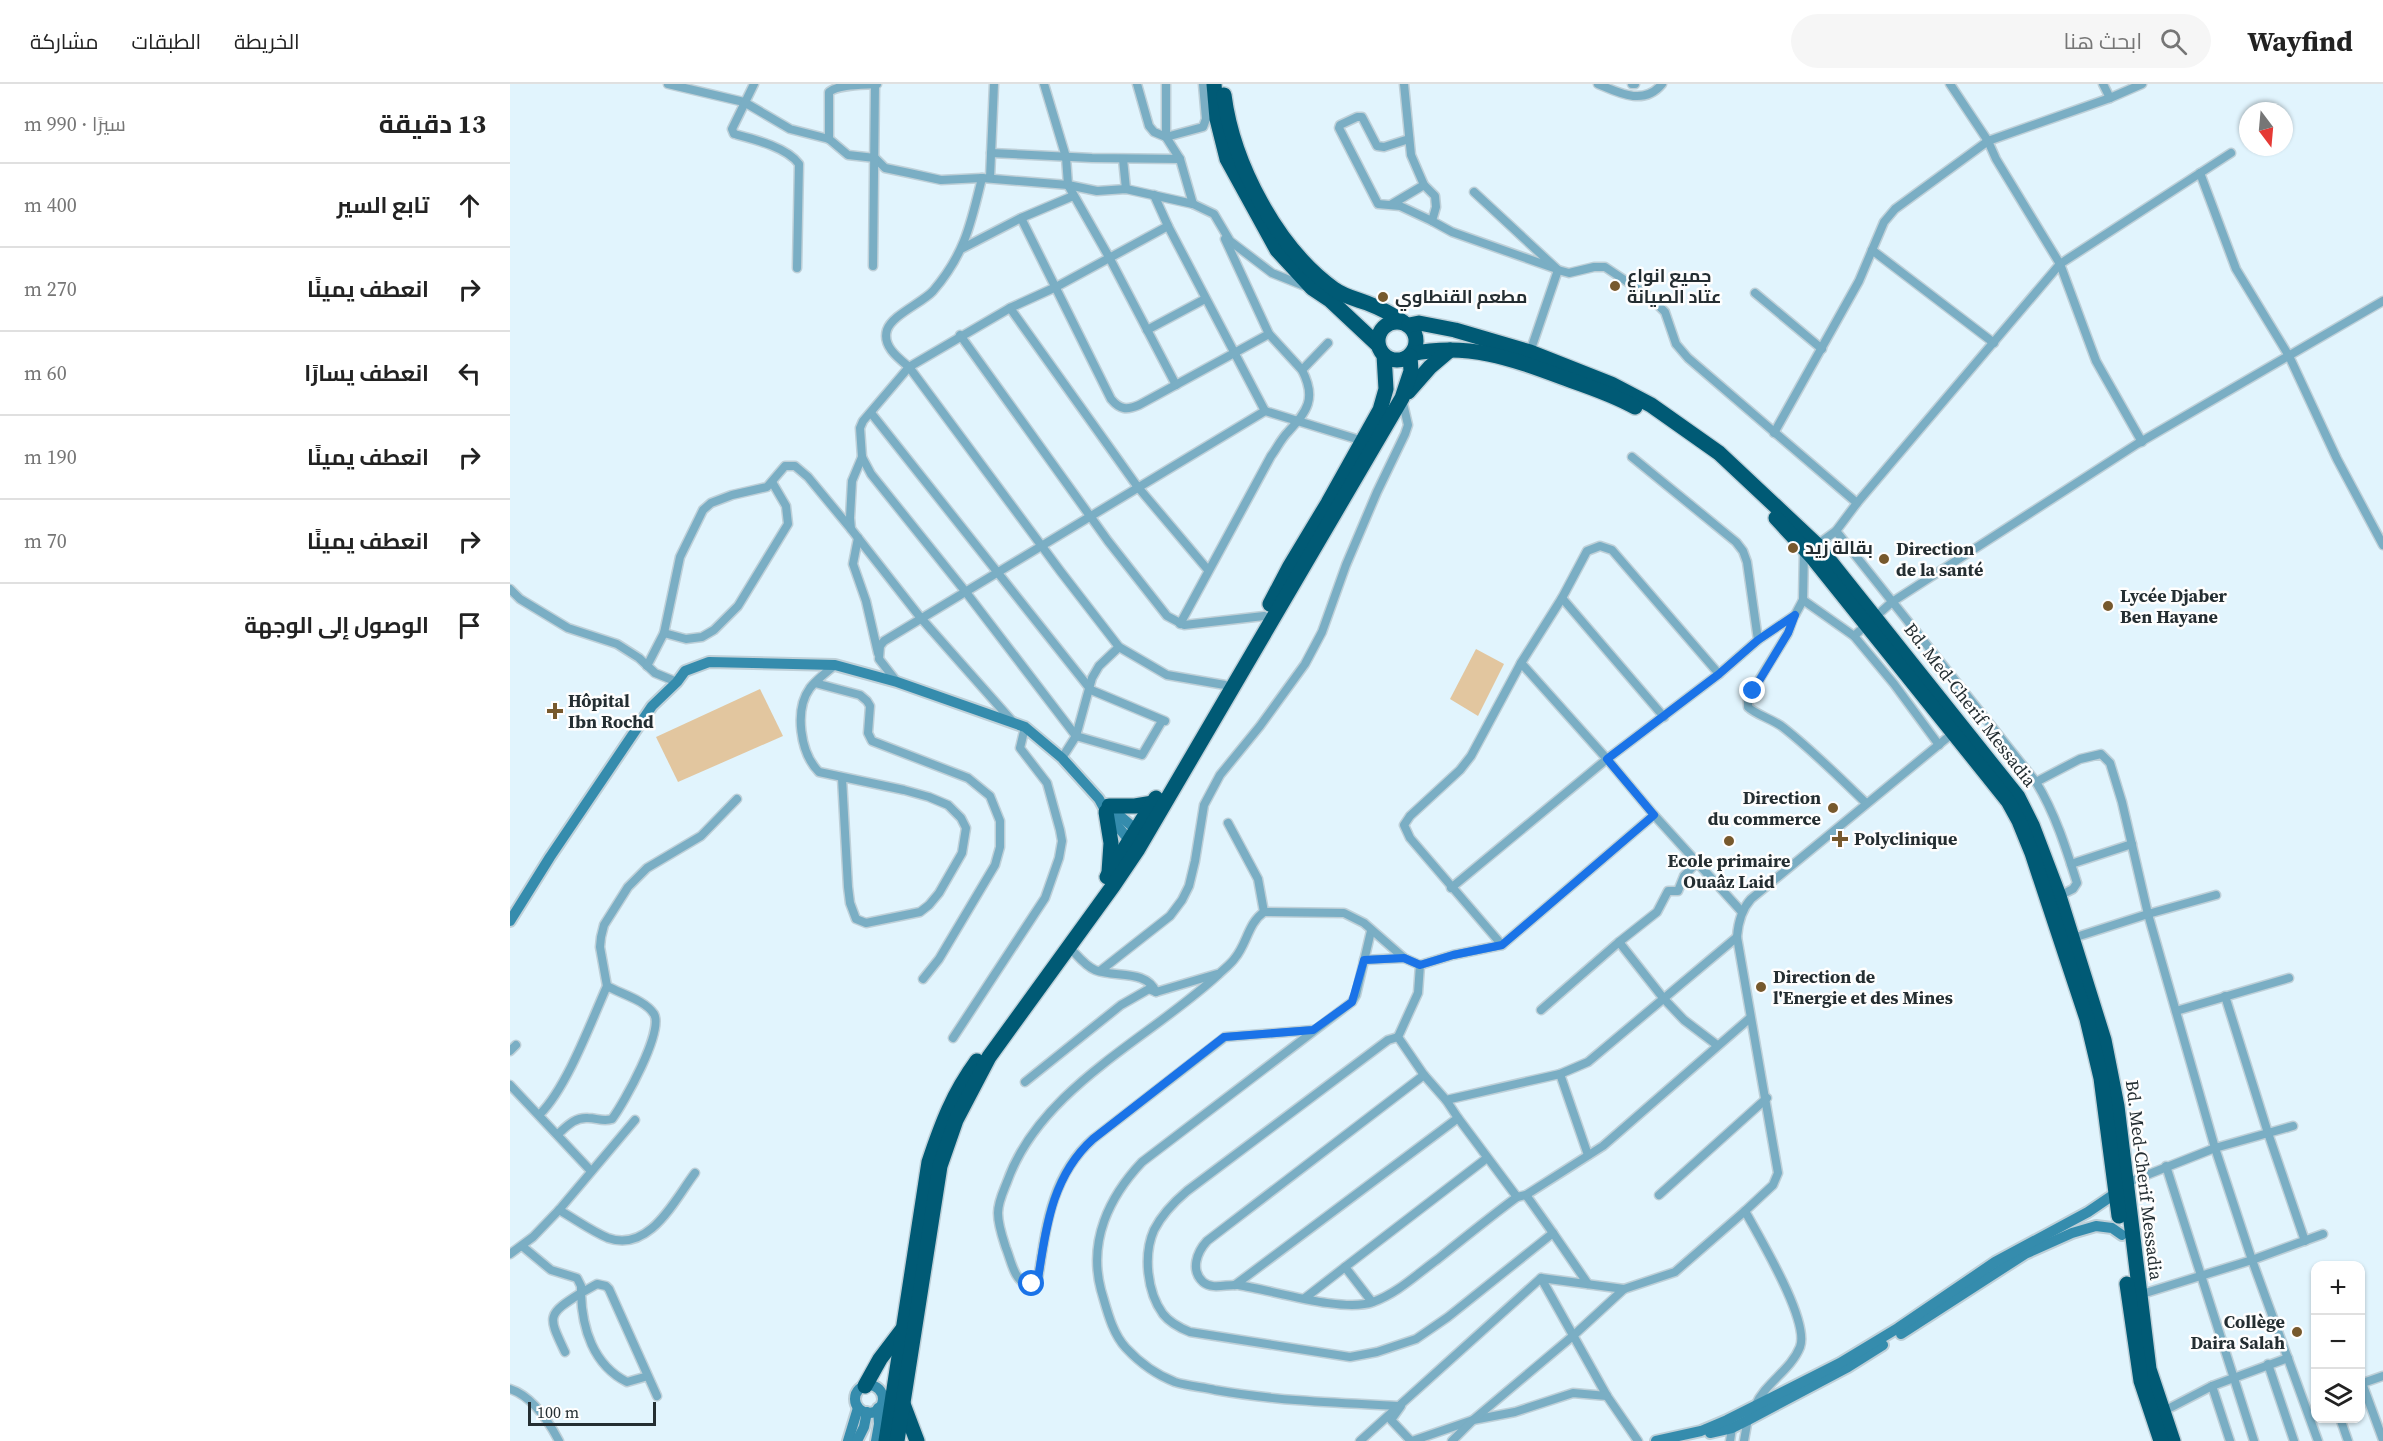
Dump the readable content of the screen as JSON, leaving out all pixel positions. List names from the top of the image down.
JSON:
{
  "streets": {
    "highway": ["Bd. Med-Cherif Messadia"]
  },
  "places": {
    "other": [
      "جميع انواع عتاد الصيانة",
      "مطعم القنطاوي",
      "بقالة زيد",
      "Direction de la santé",
      "Lycée Djaber Ben Hayane",
      "Direction du commerce",
      "Ecole primaire Ouaâz Laid",
      "Direction de l'Energie et des Mines",
      "Collège Daira Salah"
    ],
    "health": ["Hôpital Ibn Rochd", "Polyclinique"]
  },
  "scale_bar": "100 m",
  "north": "bottom",
  "page": {
    "header": "Wayfind",
    "search": "ابحث هنا",
    "nav": ["الخريطة", "الطبقات", "مشاركة"],
    "heading": ["13 دقيقة", "سيرًا · 990 m"],
    "list": [
      ["تابع السير", "400 m"],
      ["انعطف يمينًا", "270 m"],
      ["انعطف يسارًا", "60 m"],
      ["انعطف يمينًا", "190 m"],
      ["انعطف يمينًا", "70 m"],
      "الوصول إلى الوجهة"
    ],
    "map_buttons": ["+", "−"],
    "scale": "100 m"
  }
}
